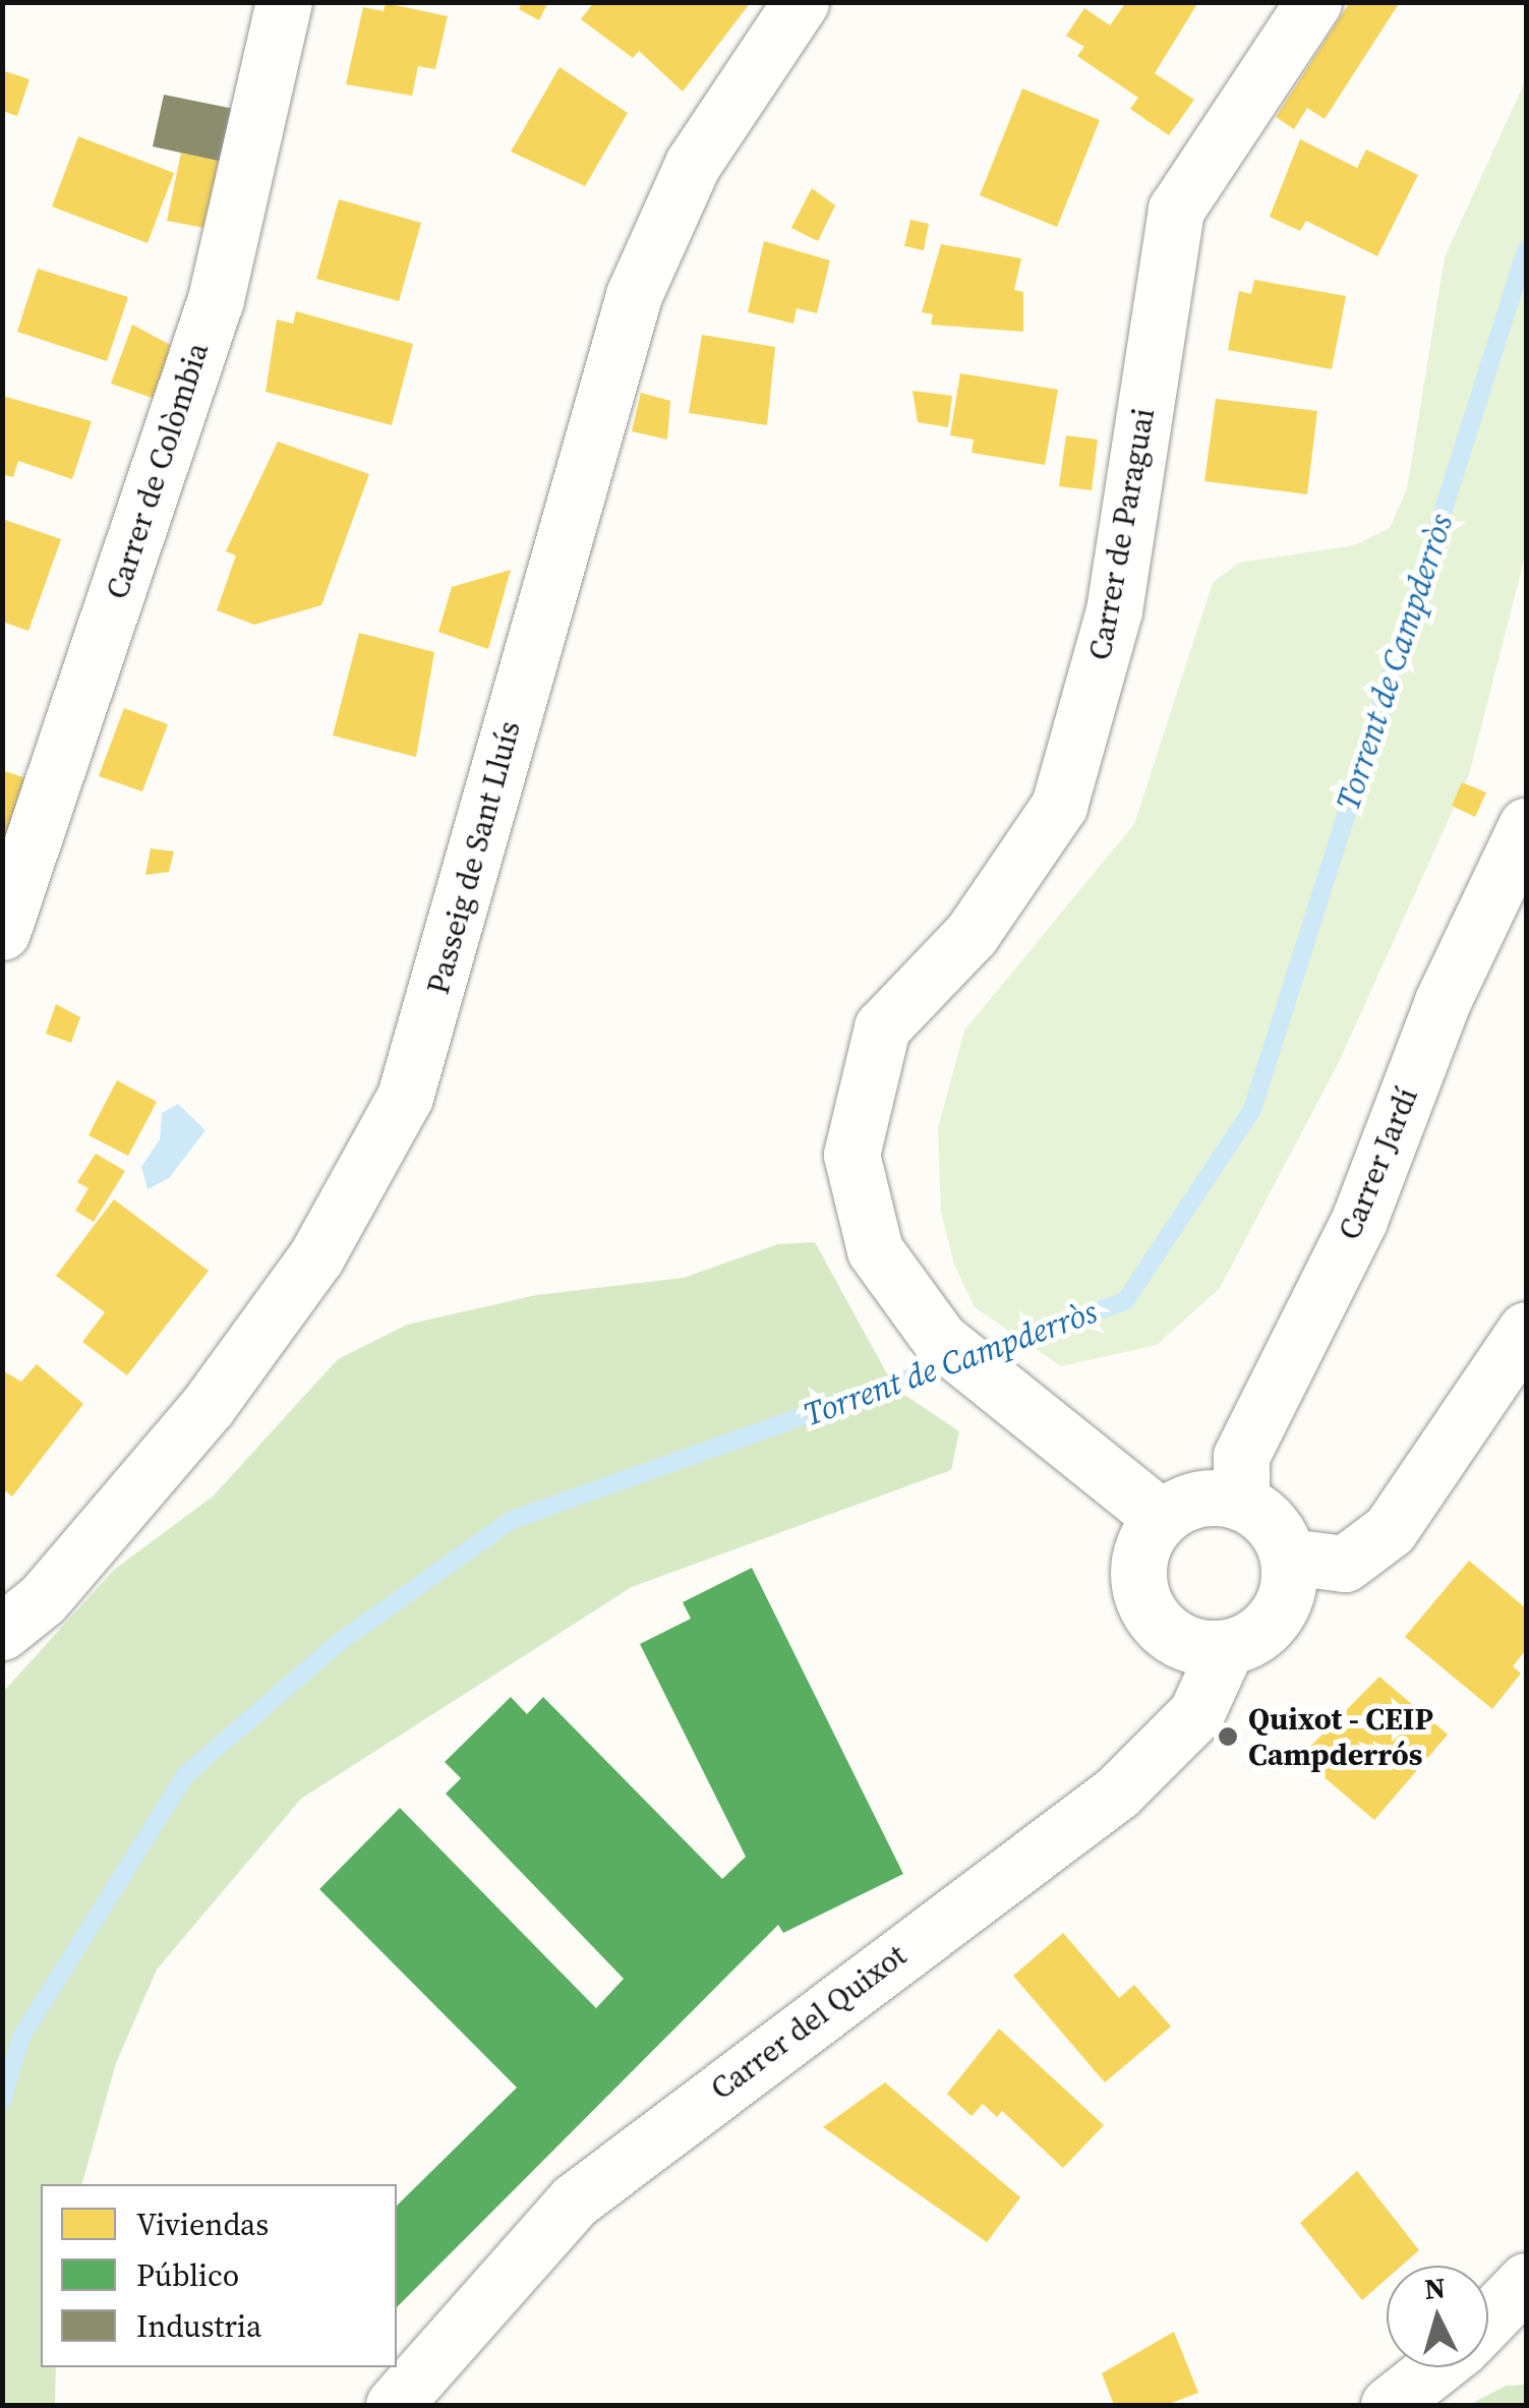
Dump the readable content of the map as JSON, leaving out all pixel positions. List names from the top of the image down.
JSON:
{
  "streets": {
    "street": [
      "Carrer de Colòmbia",
      "Carrer de Paraguai",
      "Passeig de Sant Lluís",
      "Carrer Jardí",
      "Carrer del Quixot"
    ]
  },
  "crossings": [
    ["Carrer de Paraguai", "Carrer Jardí"],
    ["Carrer de Paraguai", "Carrer del Quixot"],
    ["Carrer Jardí", "Carrer del Quixot"]
  ],
  "water": ["Torrent de Campderròs"],
  "places": ["Quixot - CEIP Campderrós"],
  "legend": ["Viviendas", "Público", "Industria"],
  "north": "top"
}
